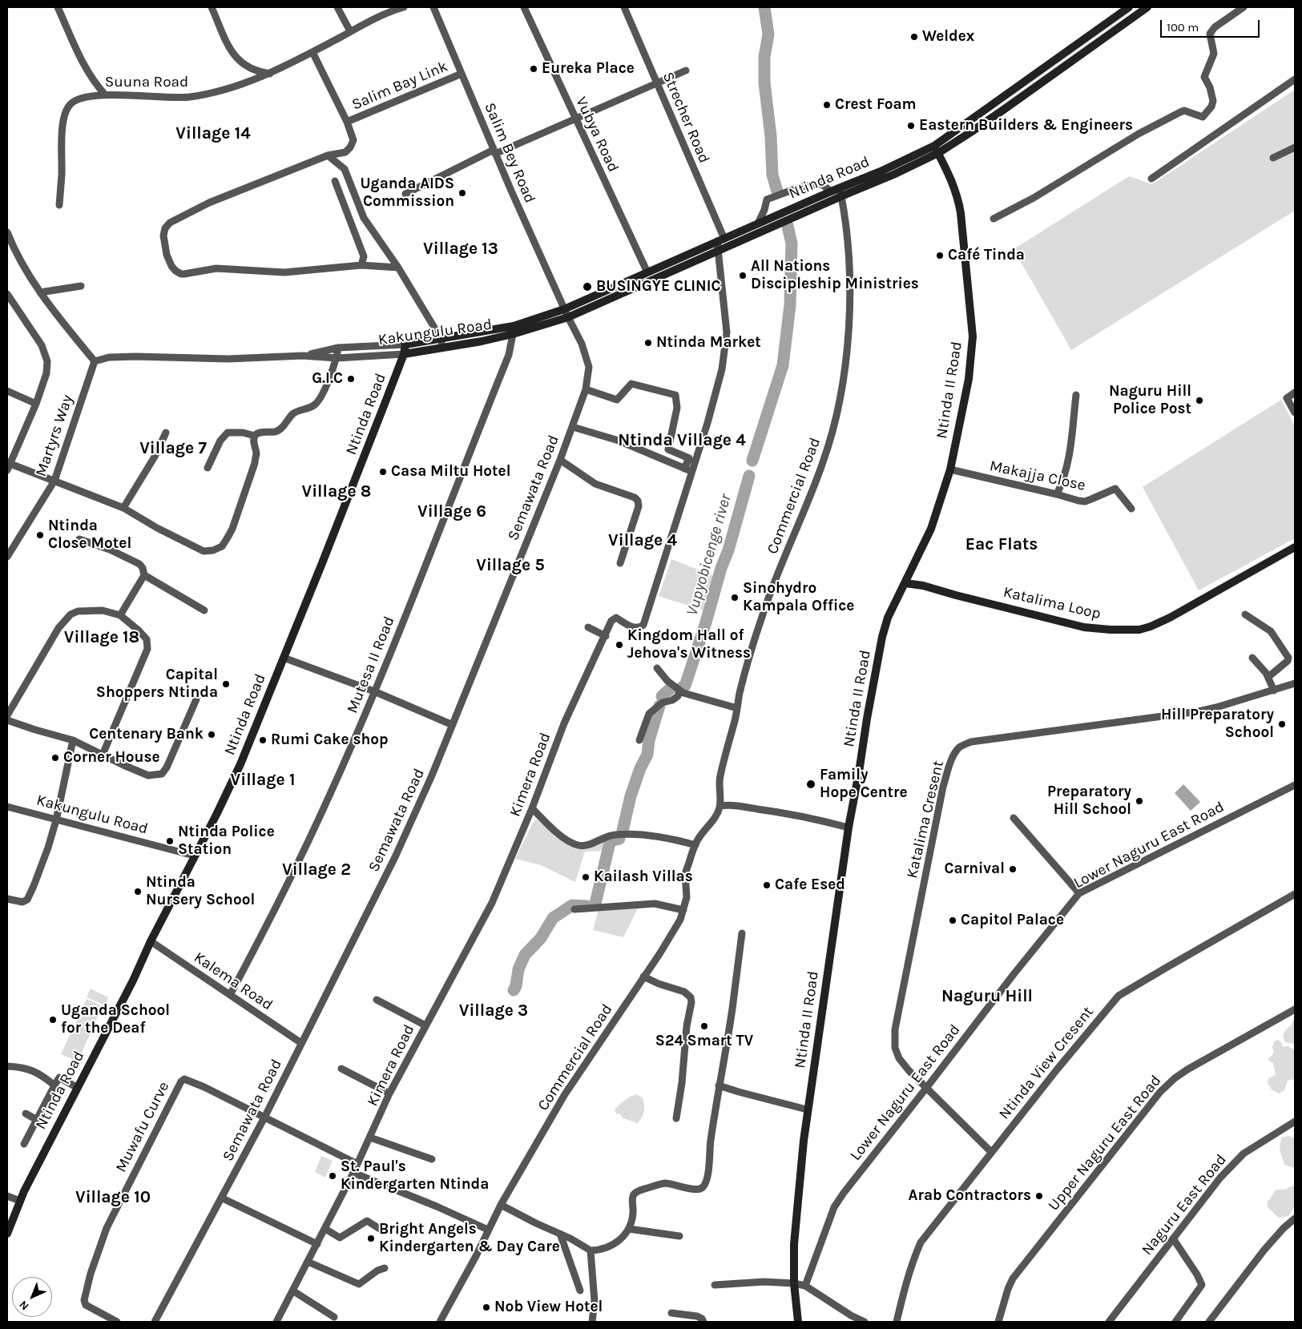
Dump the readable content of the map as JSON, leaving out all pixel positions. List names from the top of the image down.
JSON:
{
  "streets": {
    "main road": [
      "Ntinda Road",
      "Kakungulu Road",
      "Ntinda II Road",
      "Katalima Loop"
    ],
    "street": [
      "Suuna Road",
      "Salim Bay Link",
      "Strecher Road",
      "Vubya Road",
      "Salim Bey Road",
      "Martyrs Way",
      "Makajja Close",
      "Semawata Road",
      "Commercial Road",
      "Mutesa II Road",
      "Kimera Road",
      "Katalima Cresent",
      "Lower Naguru East Road",
      "Kalema Road",
      "Ntinda View Cresent",
      "Muwafu Curve",
      "Upper Naguru East Road",
      "Naguru East Road"
    ]
  },
  "crossings": [
    ["Salim Bay Link", "Salim Bey Road"],
    ["Strecher Road", "Ntinda Road"],
    ["Strecher Road", "Kimera Road"],
    ["Vubya Road", "Ntinda Road"],
    ["Salim Bey Road", "Ntinda Road"],
    ["Salim Bey Road", "Semawata Road"],
    ["Ntinda Road", "Kakungulu Road"],
    ["Ntinda Road", "Ntinda II Road"],
    ["Ntinda Road", "Semawata Road"],
    ["Ntinda Road", "Commercial Road"],
    ["Ntinda Road", "Mutesa II Road"],
    ["Ntinda Road", "Kimera Road"],
    ["Ntinda Road", "Kalema Road"],
    ["Kakungulu Road", "Martyrs Way"],
    ["Kakungulu Road", "Semawata Road"],
    ["Kakungulu Road", "Mutesa II Road"],
    ["Ntinda II Road", "Makajja Close"],
    ["Ntinda II Road", "Katalima Loop"],
    ["Semawata Road", "Kalema Road"],
    ["Semawata Road", "Muwafu Curve"],
    ["Mutesa II Road", "Kalema Road"],
    ["Katalima Cresent", "Lower Naguru East Road"],
    ["Katalima Cresent", "Ntinda View Cresent"]
  ],
  "districts": [
    "Village 14",
    "Village 13",
    "Ntinda Village 4",
    "Village 7",
    "Village 8",
    "Village 6",
    "Village 4",
    "Eac Flats",
    "Village 5",
    "Village 18",
    "Village 1",
    "Village 2",
    "Naguru Hill",
    "Village 3",
    "Village 10"
  ],
  "water": ["Vupyobicenge river"],
  "places": [
    "Weldex",
    "Eureka Place",
    "Crest Foam",
    "Eastern Builders & Engineers",
    "Uganda AIDS Commission",
    "Café Tinda",
    "All Nations Discipleship Ministries",
    "BUSINGYE CLINIC",
    "Ntinda Market",
    "G.I.C",
    "Naguru Hill Police Post",
    "Casa Miltu Hotel",
    "Ntinda Close Motel",
    "Sinohydro Kampala Office",
    "Kingdom Hall of Jehova's Witness",
    "Capital Shoppers Ntinda",
    "Hill Preparatory School",
    "Centenary Bank",
    "Rumi Cake shop",
    "Corner House",
    "Family Hope Centre",
    "Preparatory Hill School",
    "Ntinda Police Station",
    "Carnival",
    "Kailash Villas",
    "Cafe Esed",
    "Ntinda Nursery School",
    "Capitol Palace",
    "Uganda School for the Deaf",
    "S24 Smart TV",
    "St. Paul's Kindergarten Ntinda",
    "Arab Contractors",
    "Bright Angels Kindergarten & Day Care",
    "Nob View Hotel"
  ],
  "scale_bar": "100 m",
  "north": "bottom left"
}
